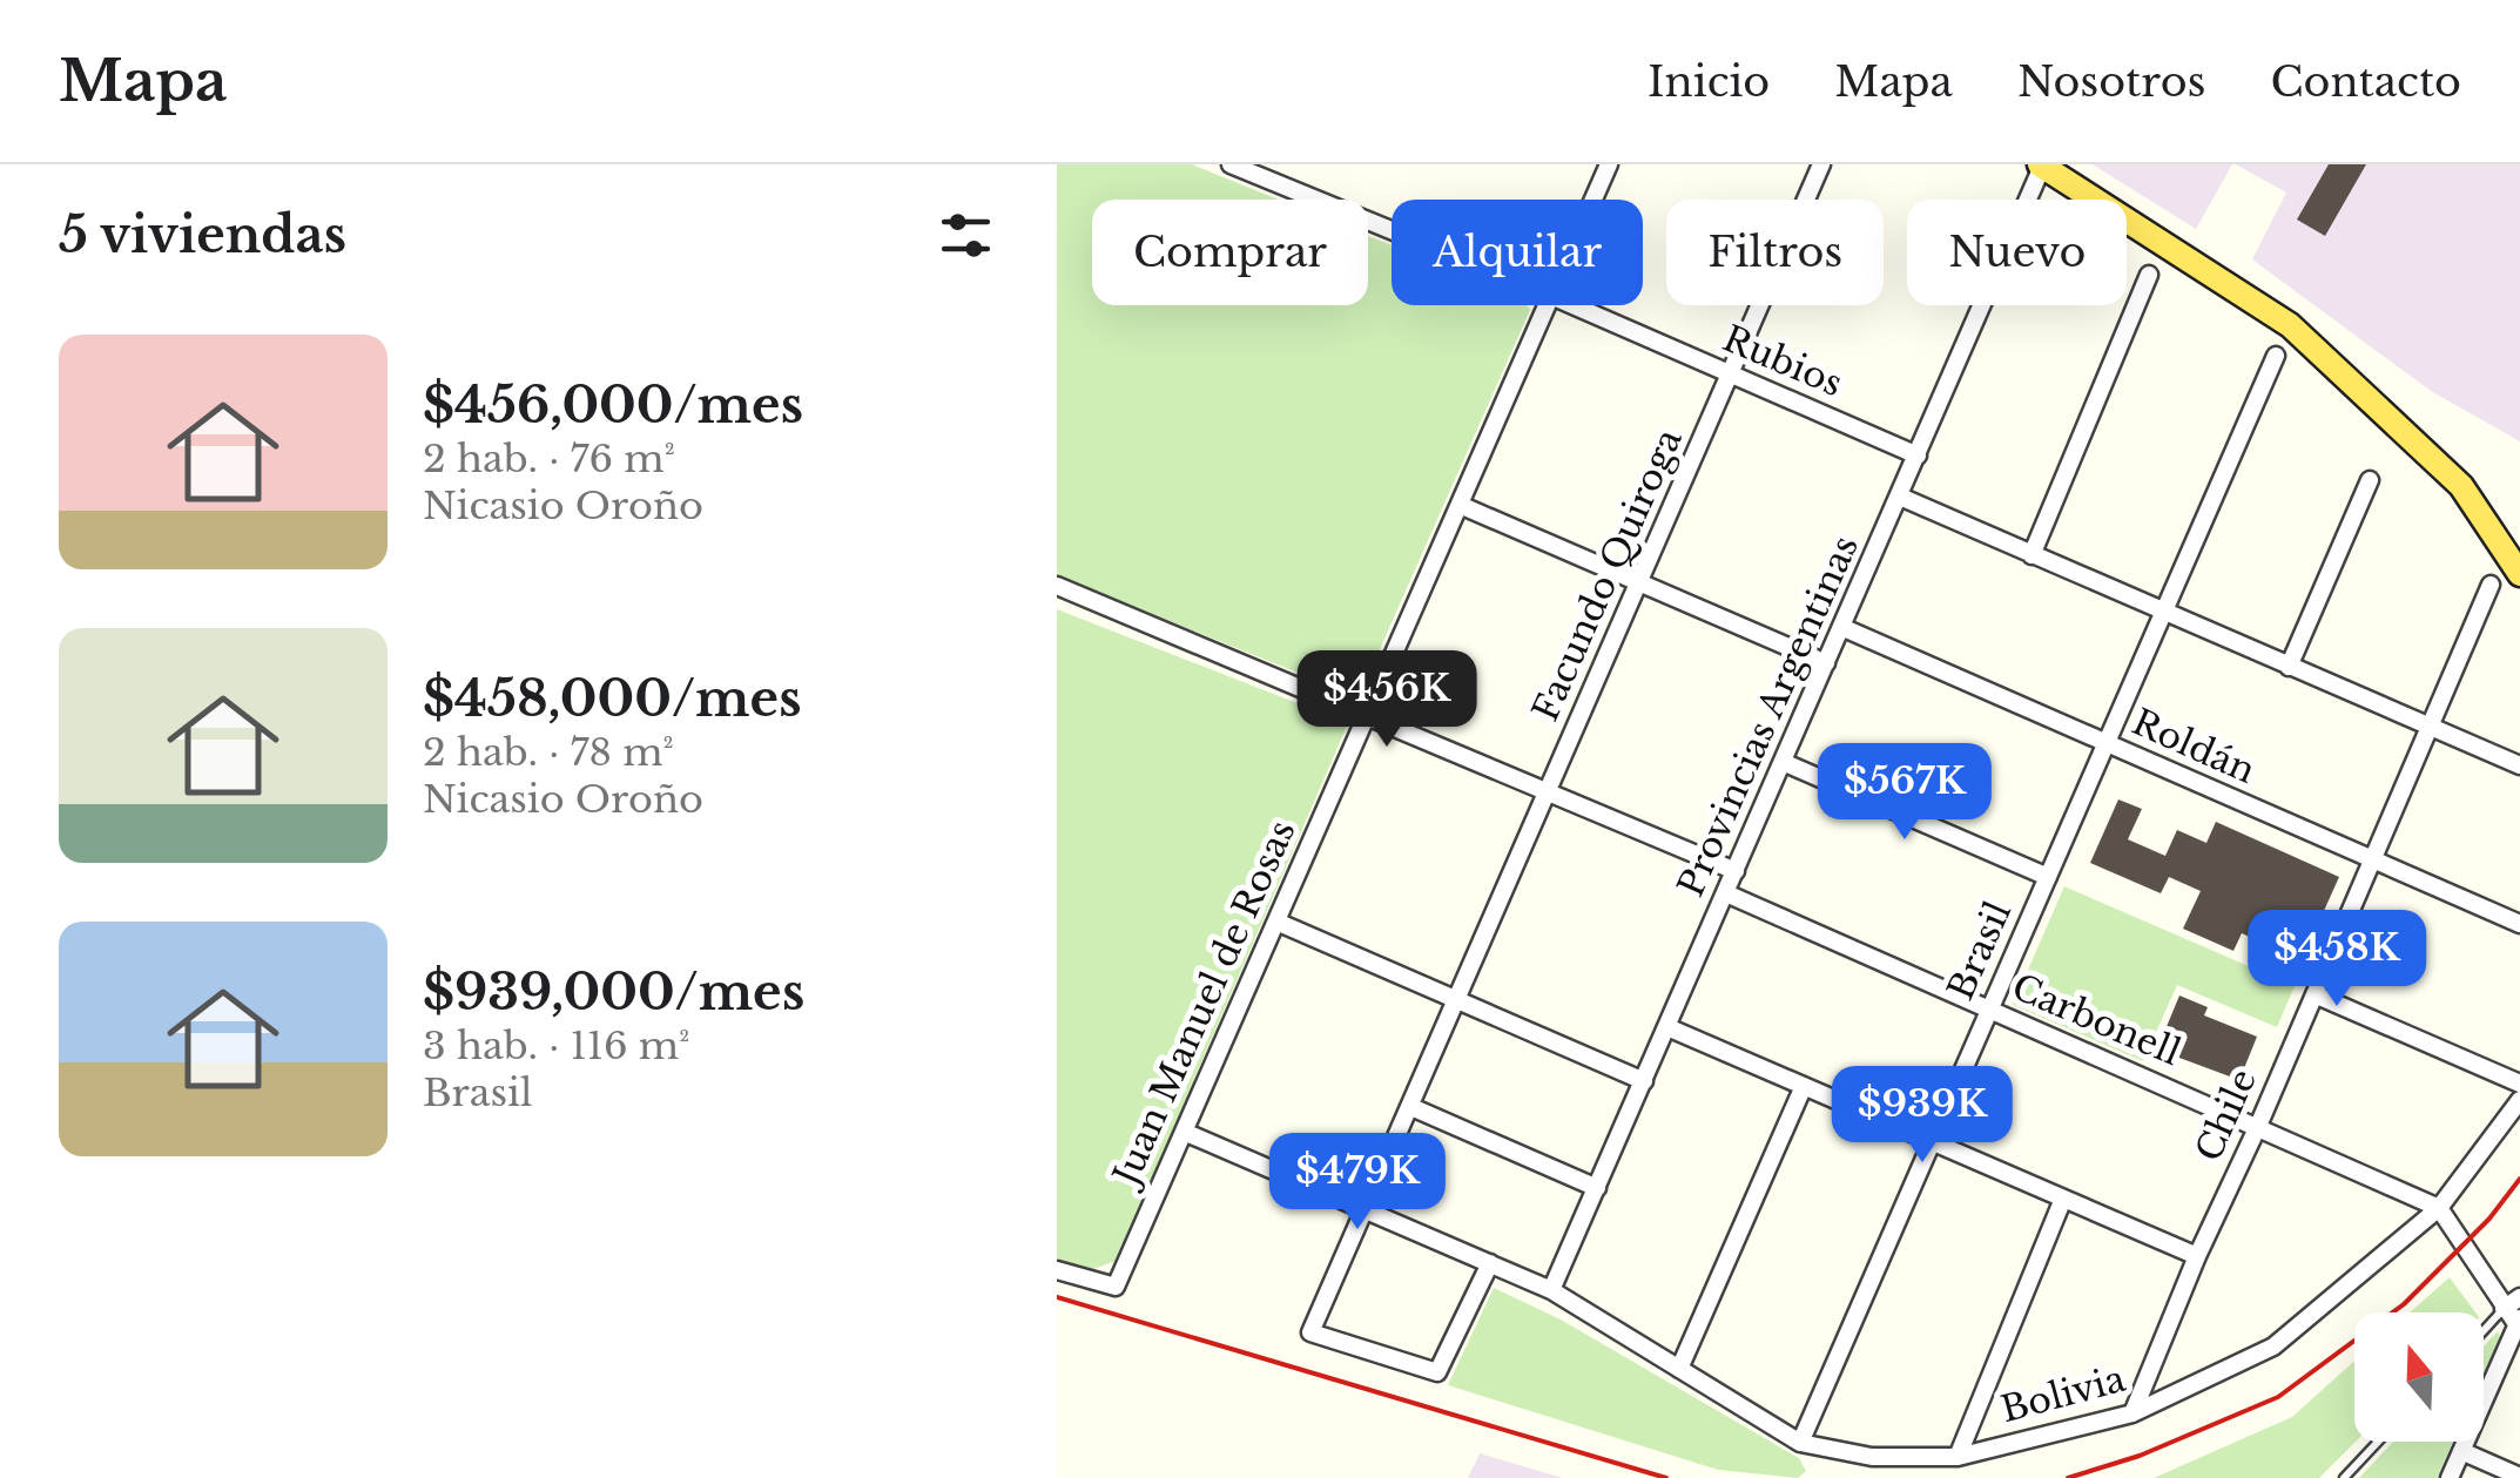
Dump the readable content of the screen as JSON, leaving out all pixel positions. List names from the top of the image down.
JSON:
{
  "streets": {
    "street": [
      "Rubios",
      "Facundo Quiroga",
      "Provincias Argentinas",
      "Roldán",
      "Brasil",
      "Juan Manuel de Rosas",
      "Carbonell",
      "Chile",
      "Bolivia"
    ]
  },
  "crossings": [
    ["Rubios", "Facundo Quiroga"],
    ["Rubios", "Provincias Argentinas"],
    ["Facundo Quiroga", "Bolivia"],
    ["Provincias Argentinas", "Roldán"],
    ["Provincias Argentinas", "Carbonell"],
    ["Provincias Argentinas", "Bolivia"],
    ["Roldán", "Brasil"],
    ["Roldán", "Chile"],
    ["Brasil", "Carbonell"],
    ["Brasil", "Bolivia"],
    ["Juan Manuel de Rosas", "Bolivia"],
    ["Carbonell", "Chile"],
    ["Carbonell", "Bolivia"],
    ["Chile", "Bolivia"]
  ],
  "north": "top",
  "page": {
    "header": "Mapa",
    "nav": [
      "Inicio",
      "Mapa",
      "Nosotros",
      "Contacto"
    ],
    "heading": "5 viviendas",
    "chip": [
      "Comprar",
      "Alquilar",
      "Filtros",
      "Nuevo"
    ],
    "list": [
      {
        "name": "$456,000/mes",
        "note": "2 hab. · 76 m² · Nicasio Oroño"
      },
      {
        "name": "$458,000/mes",
        "note": "2 hab. · 78 m² · Nicasio Oroño"
      },
      {
        "name": "$939,000/mes",
        "note": "3 hab. · 116 m² · Brasil"
      }
    ],
    "price": [
      "$456K",
      "$567K",
      "$458K",
      "$939K",
      "$479K"
    ]
  }
}
